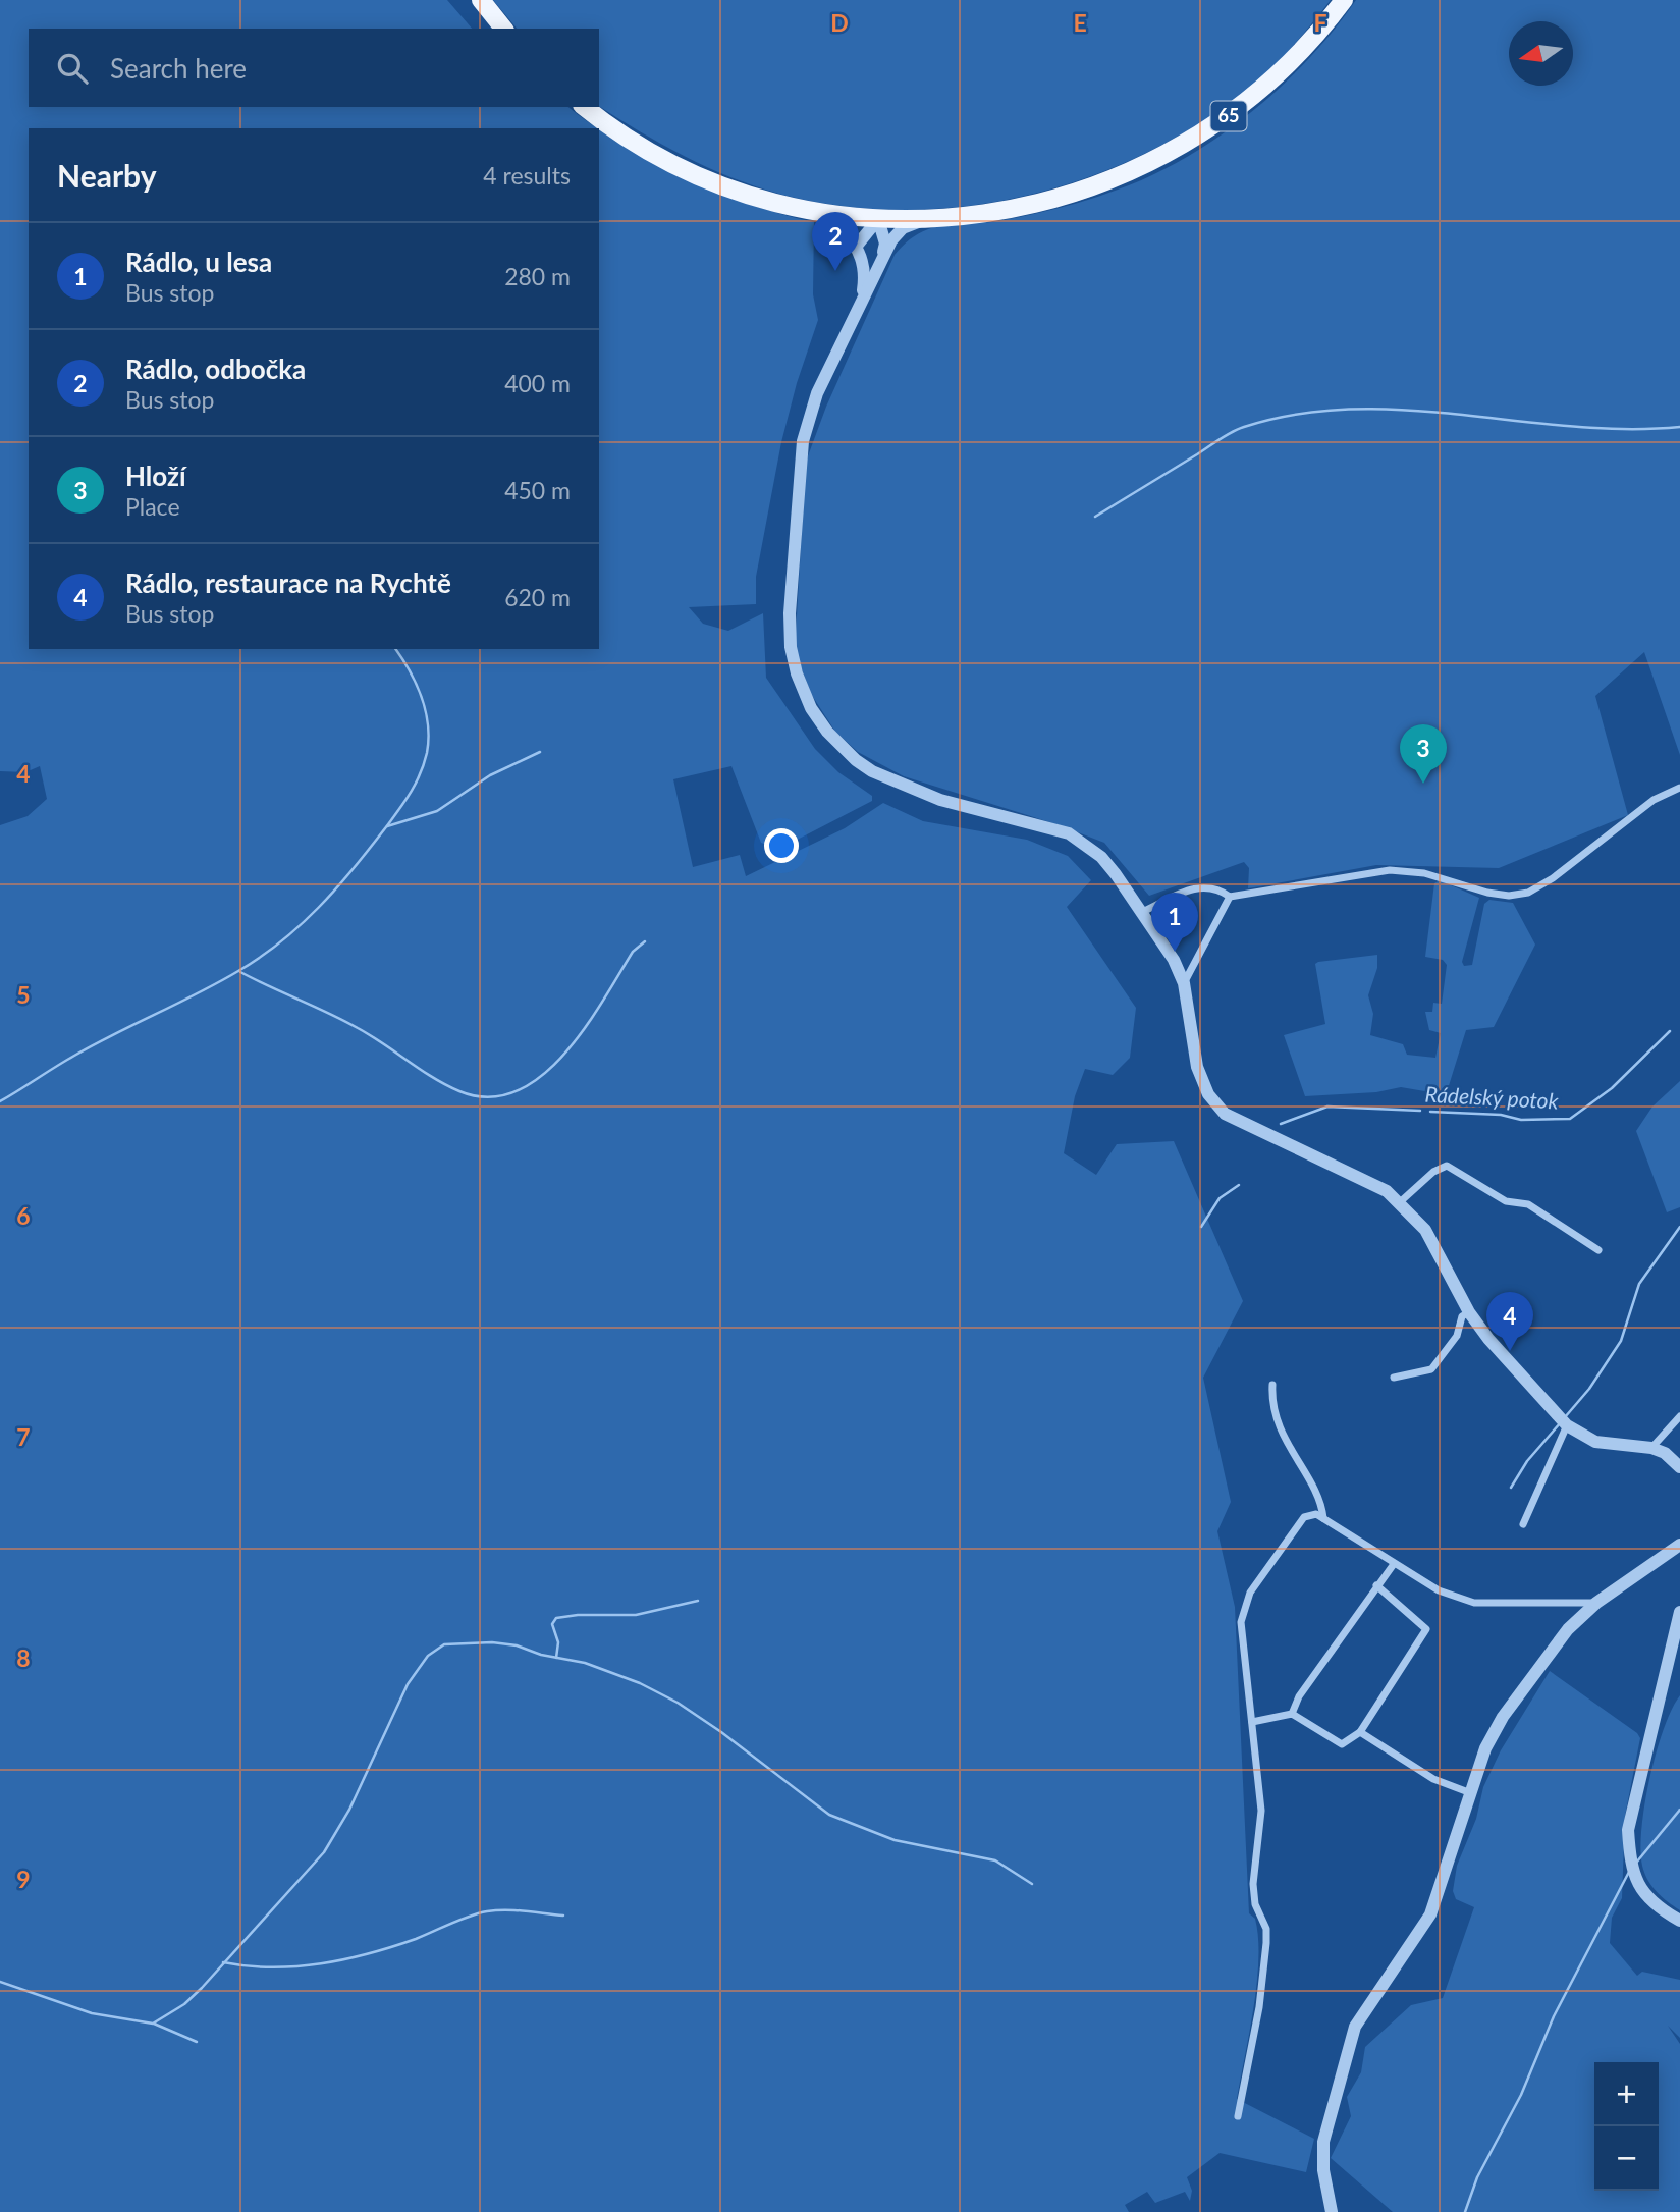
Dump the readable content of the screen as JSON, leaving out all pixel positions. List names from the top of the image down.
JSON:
{
  "streets": {
    "main road": ["65"]
  },
  "water": ["Rádelský potok"],
  "north": "left",
  "page": {
    "search": "Search here",
    "heading": ["Nearby", "4 results"],
    "pins": [
      "2",
      "3",
      "1",
      "4"
    ],
    "list": [
      {
        "mark": "1",
        "name": "Rádlo, u lesa",
        "note": "Bus stop",
        "value": "280 m"
      },
      {
        "mark": "2",
        "name": "Rádlo, odbočka",
        "note": "Bus stop",
        "value": "400 m"
      },
      {
        "mark": "3",
        "name": "Hloží",
        "note": "Place",
        "value": "450 m"
      },
      {
        "mark": "4",
        "name": "Rádlo, restaurace na Rychtě",
        "note": "Bus stop",
        "value": "620 m"
      }
    ],
    "map_buttons": ["+", "−"]
  },
  "grid": {
    "columns": ["D", "E", "F"],
    "rows": [
      "4",
      "5",
      "6",
      "7",
      "8",
      "9"
    ]
  }
}
